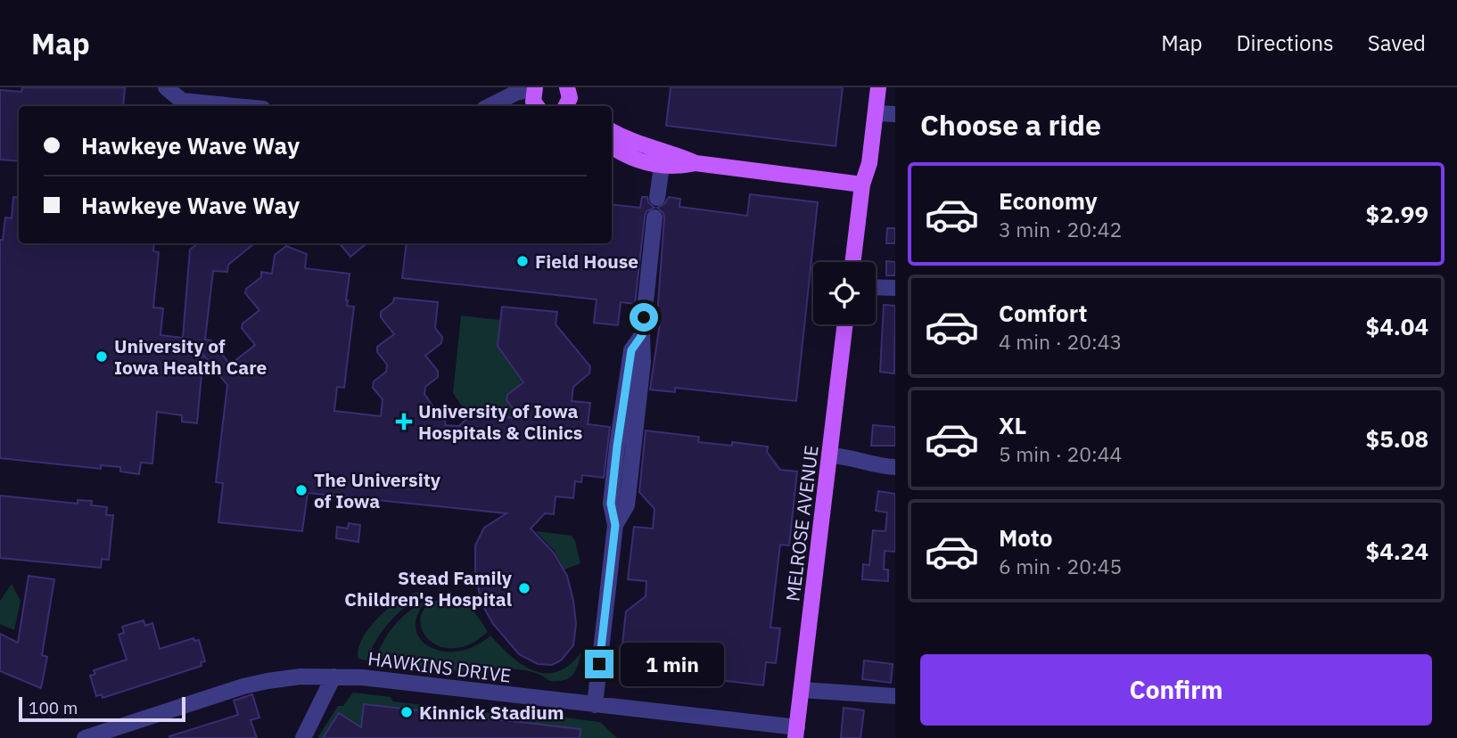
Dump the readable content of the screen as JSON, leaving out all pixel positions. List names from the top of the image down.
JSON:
{
  "streets": {
    "main road": ["MELROSE AVENUE"],
    "street": ["HAWKINS DRIVE"]
  },
  "crossings": [
    ["MELROSE AVENUE", "HAWKINS DRIVE"]
  ],
  "places": {
    "other": [
      "Field House",
      "University of Iowa Health Care",
      "The University of Iowa",
      "Stead Family Children's Hospital",
      "Kinnick Stadium"
    ],
    "health": ["University of Iowa Hospitals & Clinics"]
  },
  "scale_bar": "100 m",
  "page": {
    "header": "Map",
    "nav": ["Map", "Directions", "Saved"],
    "heading": "Choose a ride",
    "banner": ["Hawkeye Wave Way", "Hawkeye Wave Way"],
    "list": [
      {
        "name": "Economy",
        "note": "3 min · 20:42",
        "value": "$2.99"
      },
      {
        "name": "Comfort",
        "note": "4 min · 20:43",
        "value": "$4.04"
      },
      {
        "name": "XL",
        "note": "5 min · 20:44",
        "value": "$5.08"
      },
      {
        "name": "Moto",
        "note": "6 min · 20:45",
        "value": "$4.24"
      }
    ],
    "buttons": "Confirm",
    "bubble": "1 min",
    "scale": "100 m"
  }
}
